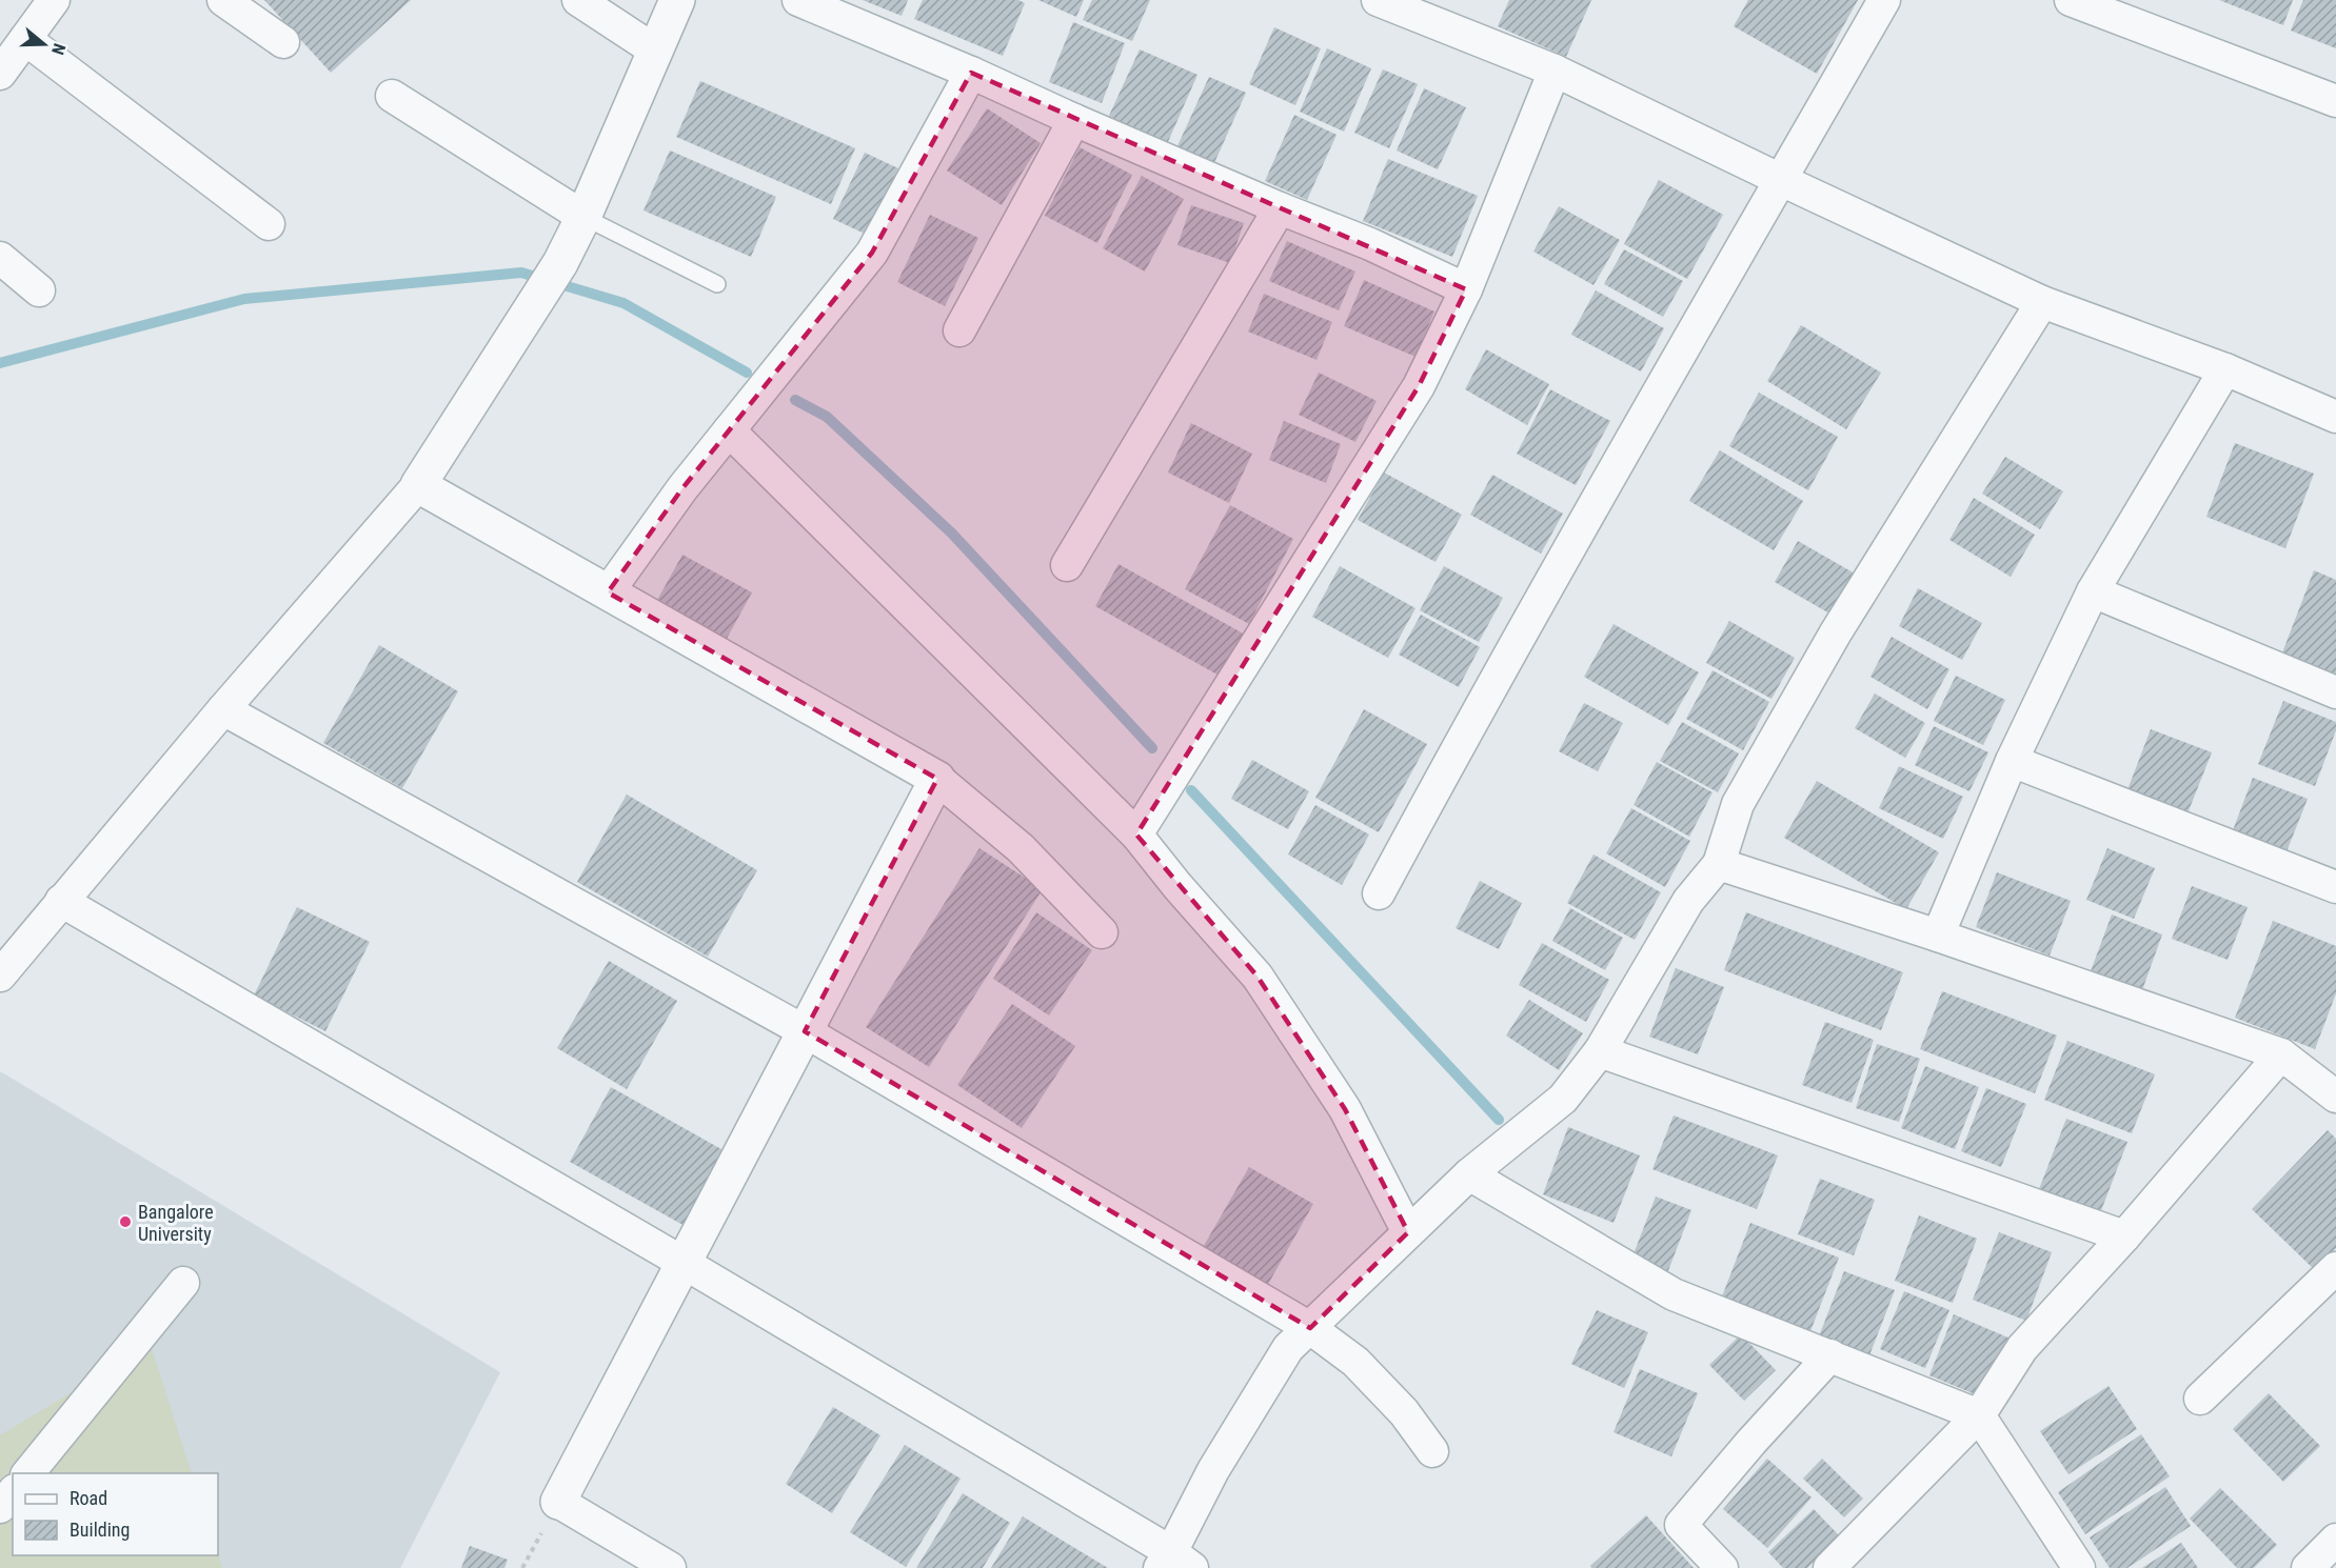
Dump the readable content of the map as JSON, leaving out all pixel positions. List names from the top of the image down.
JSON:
{
  "places": ["Bangalore University"],
  "legend": ["Road", "Building"],
  "north": "right"
}
